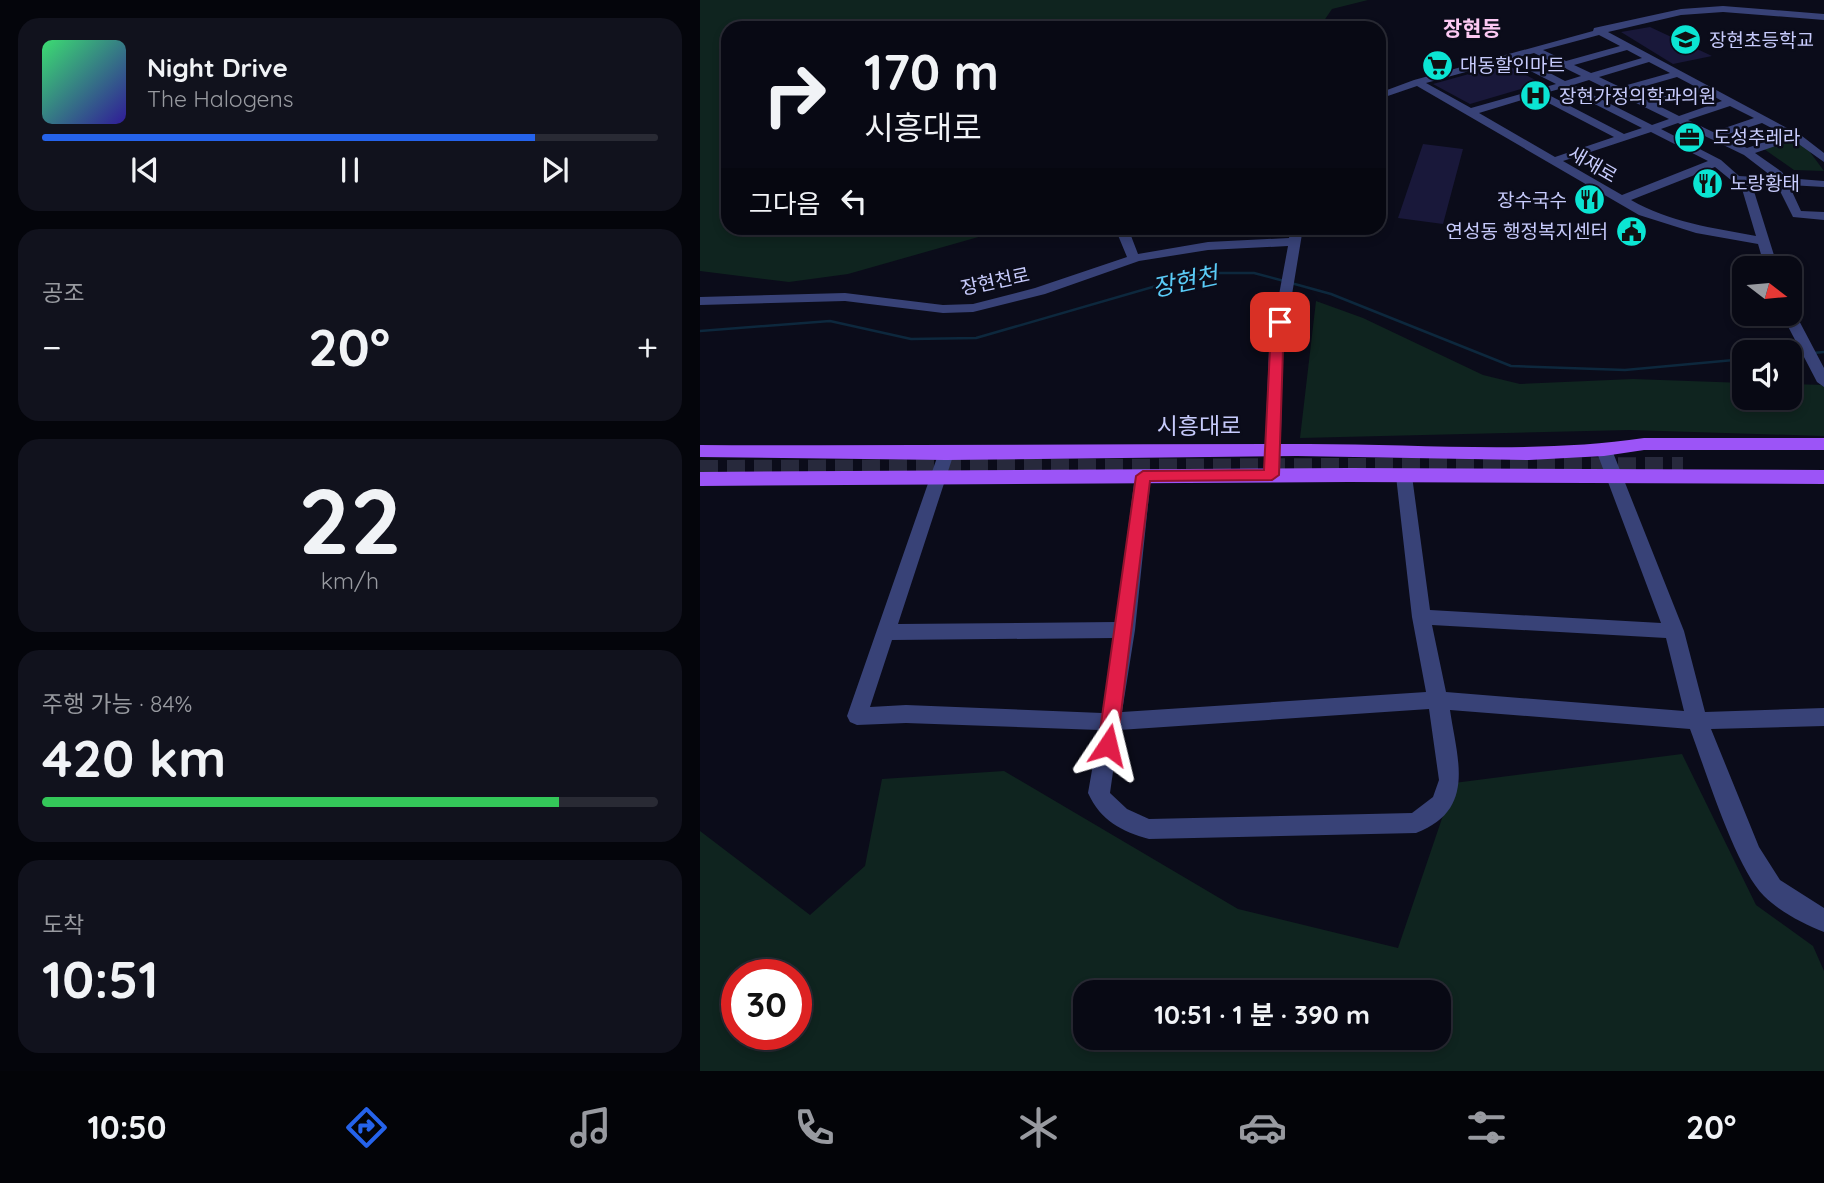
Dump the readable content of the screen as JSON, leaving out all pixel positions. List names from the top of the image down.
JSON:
{
  "streets": {
    "main road": ["시흥대로"],
    "street": ["새재로", "장현천로"]
  },
  "districts": ["장현동"],
  "water": ["장현천"],
  "places": {
    "school or university": ["장현초등학교"],
    "supermarket": ["대동할인마트"],
    "hospital": ["장현가정의학과의원"],
    "office": ["도성추레라"],
    "restaurant": ["노랑황태", "장수국수"],
    "public building": ["연성동 행정복지센터"]
  },
  "north": "right",
  "page": {
    "turn": ["170 m", "시흥대로"],
    "song": ["Night Drive", "The Halogens"],
    "then": "그다음",
    "tile": [
      "공조",
      ["22", "km/h"],
      ["주행 가능 · 84%", "420 km"],
      ["도착", "10:51"]
    ],
    "heat": ["−", "20°", "+"],
    "limit": "30",
    "trip": "10:51 · 1 분 · 390 m",
    "tabs": ["10:50", "20°"]
  }
}
